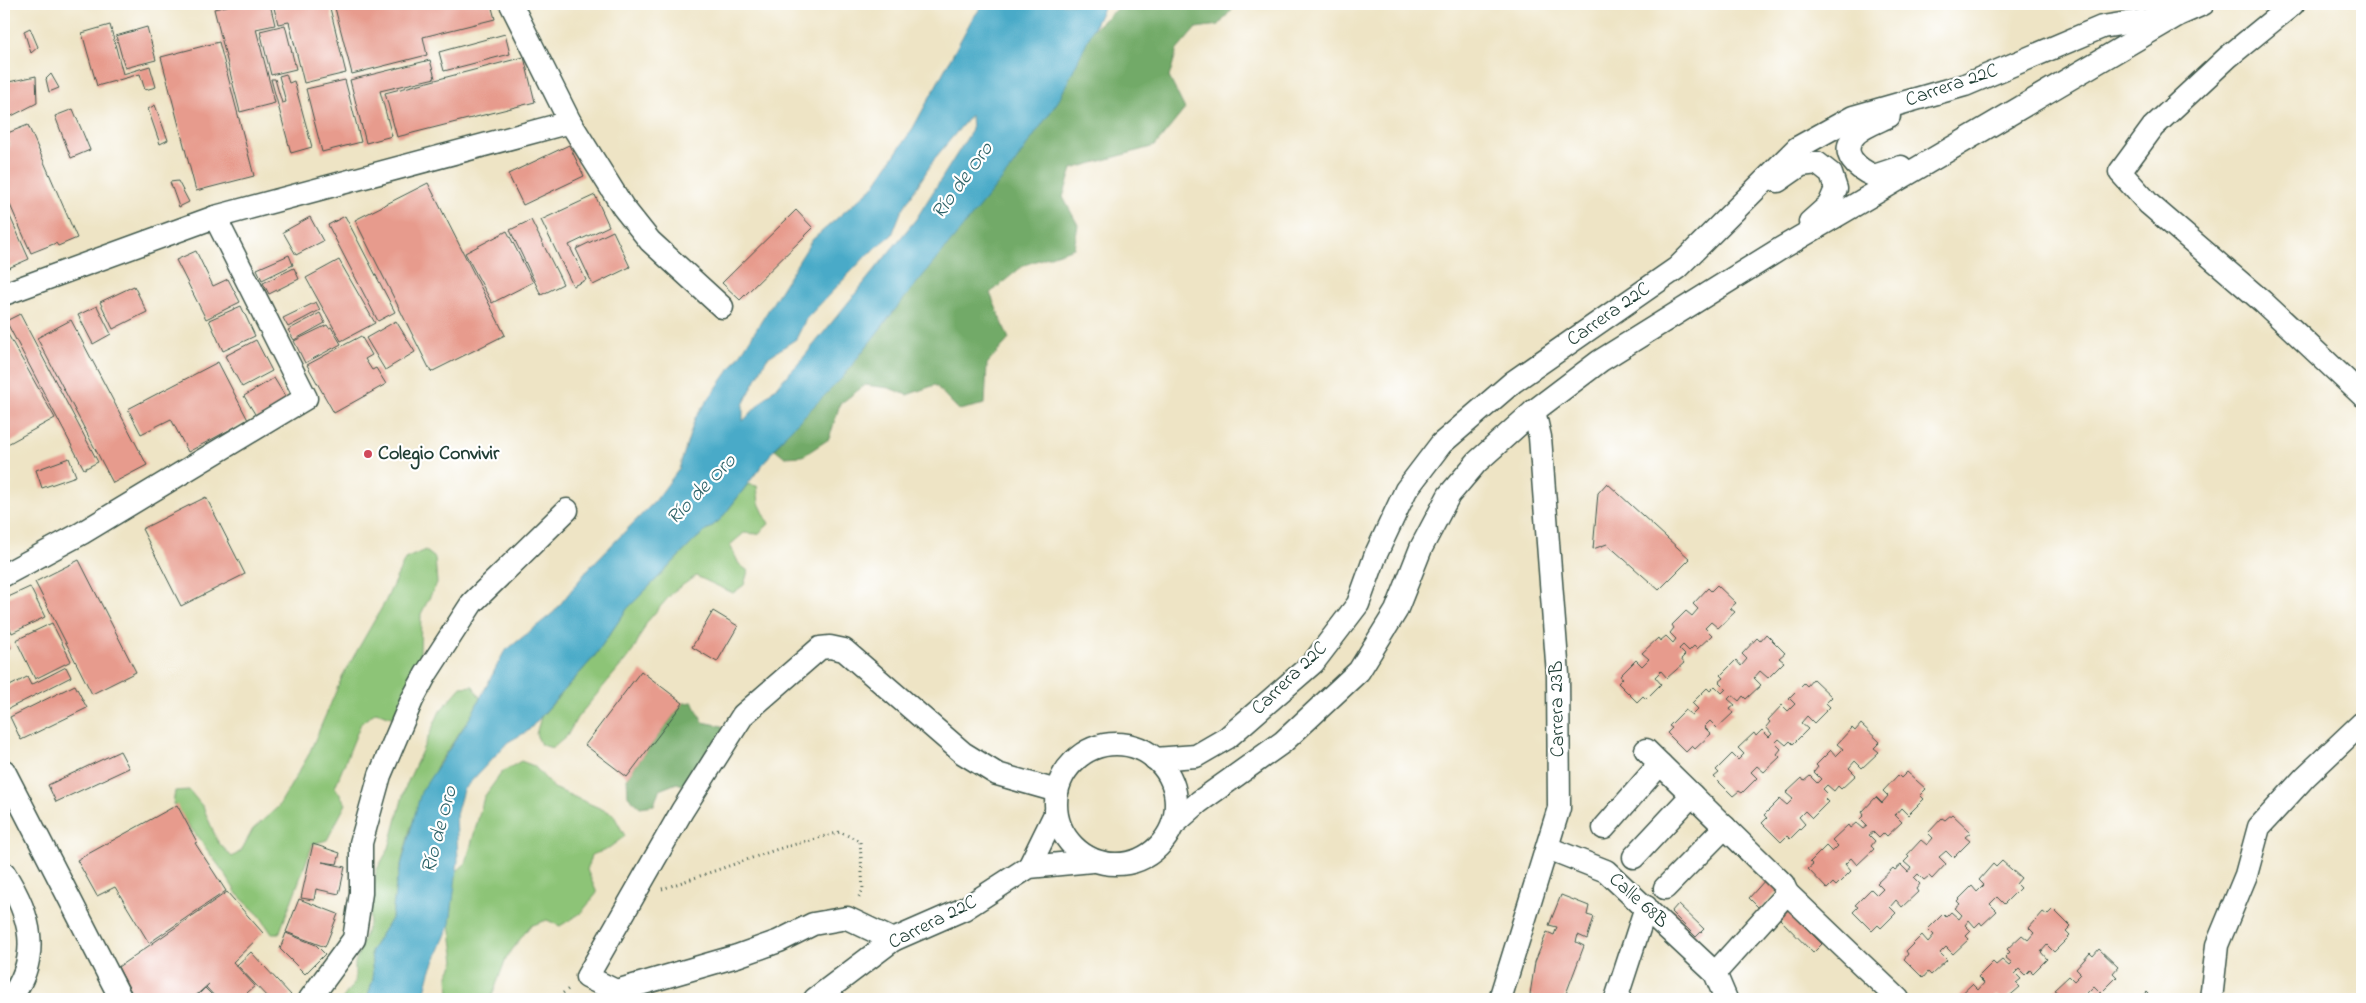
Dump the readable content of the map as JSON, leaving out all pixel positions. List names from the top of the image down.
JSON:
{
  "streets": {
    "street": ["Carrera 22C", "Carrera 23B", "Calle 68B"]
  },
  "crossings": [
    ["Carrera 22C", "Carrera 23B"],
    ["Carrera 23B", "Calle 68B"]
  ],
  "water": ["Río de Oro"],
  "places": ["Colegio Convivir"]
}
